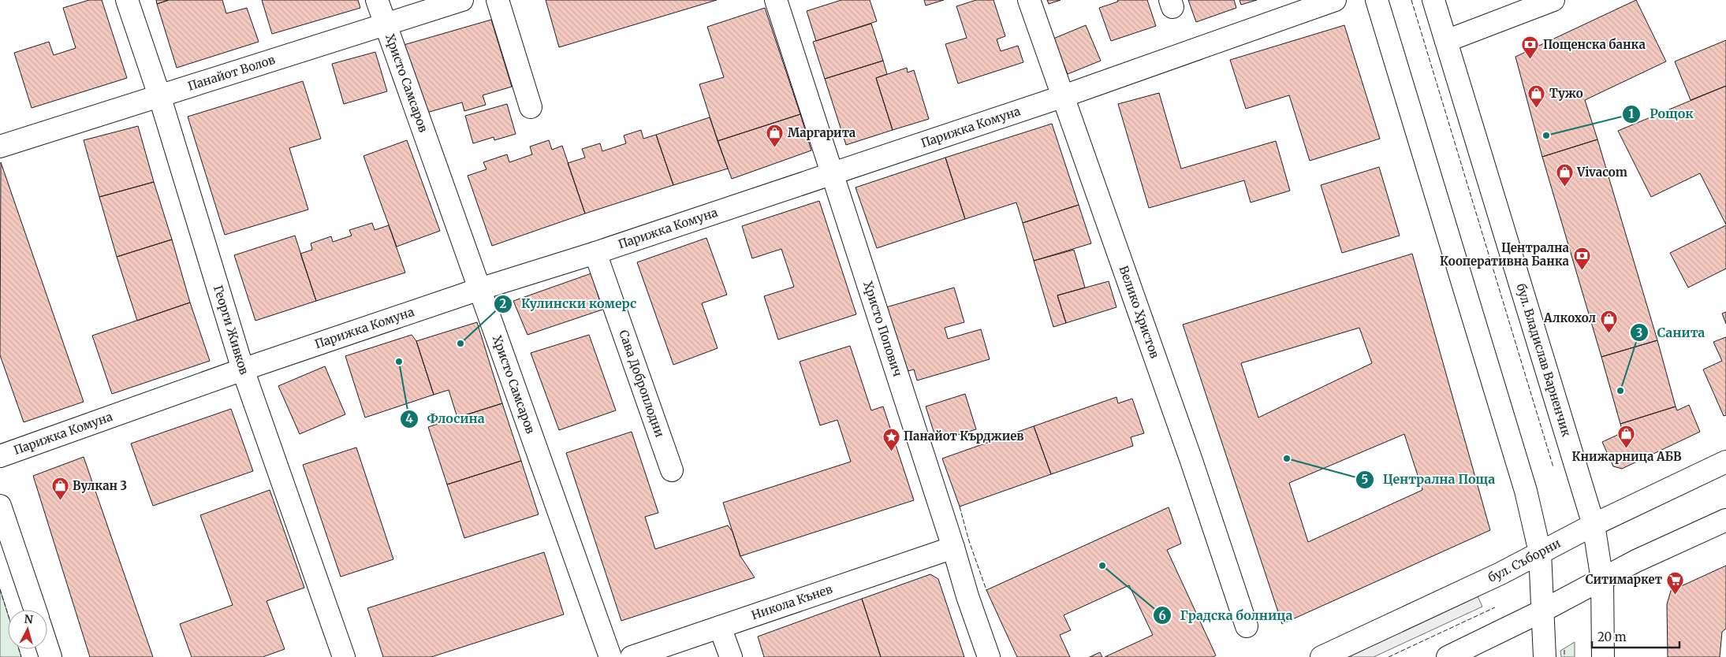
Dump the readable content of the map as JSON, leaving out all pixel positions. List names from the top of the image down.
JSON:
{
  "streets": {
    "street": [
      "Панайот Волов",
      "Христо Самсаров",
      "Парижка Комуна",
      "Велико Христов",
      "Христо Попович",
      "Георги Живков",
      "бул. Владислав Варненчик",
      "Сава Доброплодни",
      "бул. Съборни",
      "Никола Кънев"
    ]
  },
  "crossings": [
    ["Панайот Волов", "Христо Самсаров"],
    ["Панайот Волов", "Георги Живков"],
    ["Христо Самсаров", "Парижка Комуна"],
    ["Парижка Комуна", "Велико Христов"],
    ["Парижка Комуна", "Христо Попович"],
    ["Парижка Комуна", "Георги Живков"],
    ["Парижка Комуна", "Сава Доброплодни"],
    ["Христо Попович", "Никола Кънев"],
    ["бул. Владислав Варненчик", "бул. Съборни"]
  ],
  "places": {
    "bank": ["Пощенска банка", "Централна Кооперативна Банка"],
    "shop": [
      "Тужо",
      "Маргарита",
      "Vivacom",
      "Алкохол",
      "Книжарница АБВ",
      "Вулкан 3"
    ],
    "other": [
      "Рощок",
      "Кулински комерс",
      "Флосина",
      "Санита",
      "Централна Поща",
      "Градска болница"
    ],
    "place": ["Панайот Кърджиев"],
    "supermarket": ["Ситимаркет"]
  },
  "scale_bar": "20 m",
  "north": "top"
}
